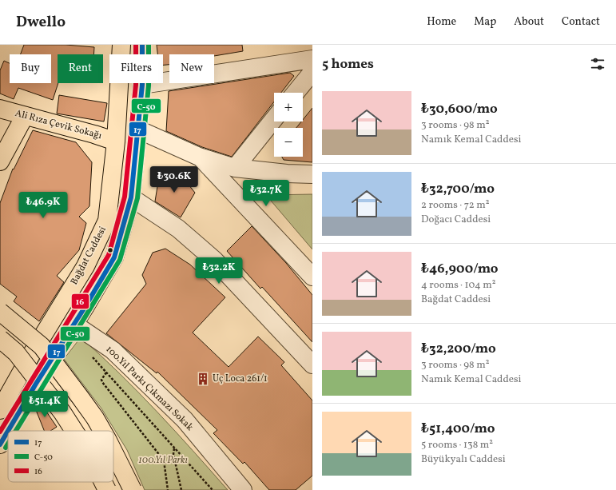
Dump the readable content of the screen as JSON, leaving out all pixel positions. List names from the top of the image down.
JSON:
{
  "streets": {
    "main road": ["Ali Rıza Çevik Sokağı", "Bağdat Caddesi"],
    "street": ["100.Yıl Parkı Çıkmazı Sokak"]
  },
  "crossings": [
    ["Ali Rıza Çevik Sokağı", "Bağdat Caddesi"],
    ["Bağdat Caddesi", "100.Yıl Parkı Çıkmazı Sokak"]
  ],
  "parks": ["100.Yıl Parkı"],
  "places": {
    "building": ["Uç Loca 261/1"]
  },
  "lines": ["transit line 17", "transit line C-50", "transit line 16"],
  "legend": ["17", "C-50", "16"],
  "page": {
    "header": "Dwello",
    "nav": [
      "Home",
      "Map",
      "About",
      "Contact"
    ],
    "heading": "5 homes",
    "chip": [
      "Buy",
      "Rent",
      "Filters",
      "New"
    ],
    "list": [
      {
        "name": "₺30,600/mo",
        "note": "3 rooms · 98 m² · Namık Kemal Caddesi"
      },
      {
        "name": "₺32,700/mo",
        "note": "2 rooms · 72 m² · Doğacı Caddesi"
      },
      {
        "name": "₺46,900/mo",
        "note": "4 rooms · 104 m² · Bağdat Caddesi"
      },
      {
        "name": "₺32,200/mo",
        "note": "3 rooms · 98 m² · Namık Kemal Caddesi"
      },
      {
        "name": "₺51,400/mo",
        "note": "5 rooms · 138 m² · Büyükyalı Caddesi"
      }
    ],
    "map_buttons": ["+", "−"],
    "price": [
      "₺30.6K",
      "₺32.7K",
      "₺46.9K",
      "₺32.2K",
      "₺51.4K"
    ]
  }
}
